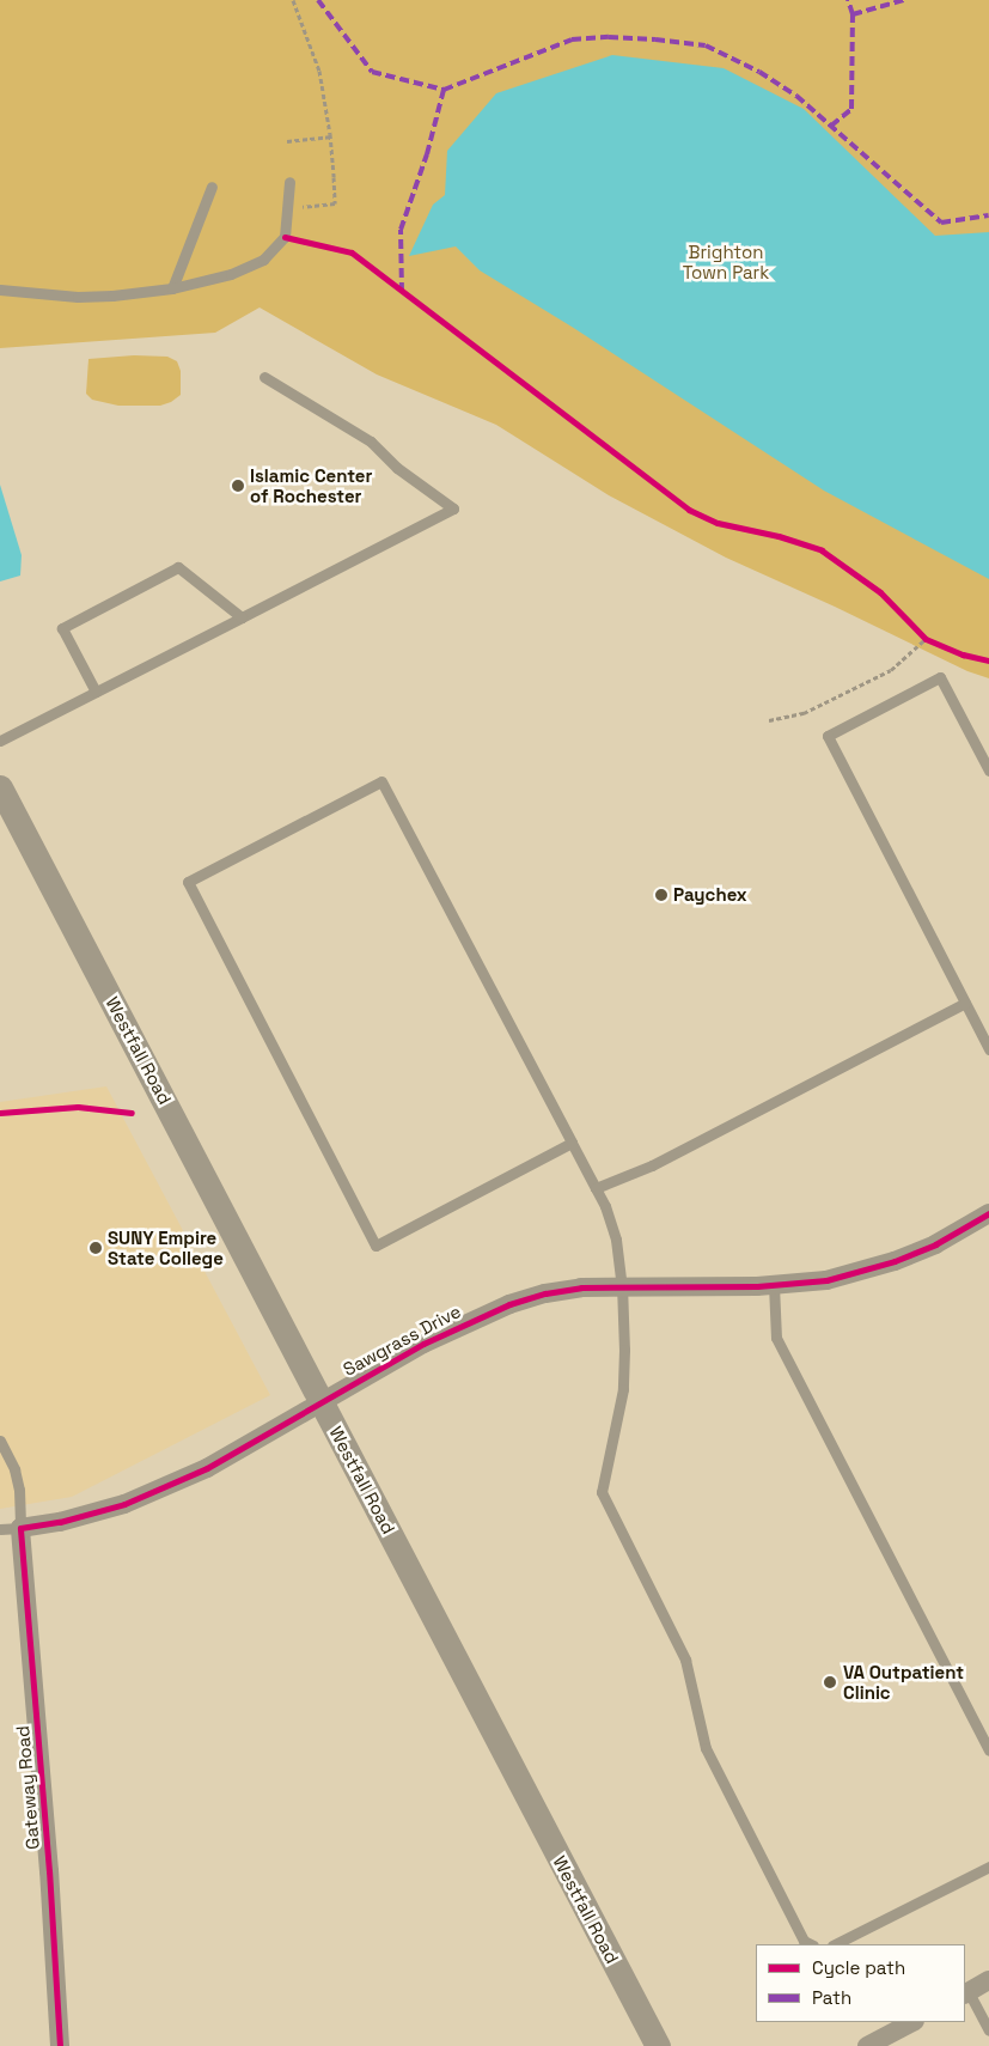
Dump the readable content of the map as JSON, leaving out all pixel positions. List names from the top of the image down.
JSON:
{
  "streets": {
    "street": ["Westfall Road", "Sawgrass Drive", "Gateway Road"]
  },
  "crossings": [
    ["Westfall Road", "Sawgrass Drive"],
    ["Sawgrass Drive", "Gateway Road"]
  ],
  "parks": ["Brighton Town Park"],
  "places": [
    "Islamic Center of Rochester",
    "Paychex",
    "SUNY Empire State College",
    "VA Outpatient Clinic"
  ],
  "legend": ["Cycle path", "Path"]
}
